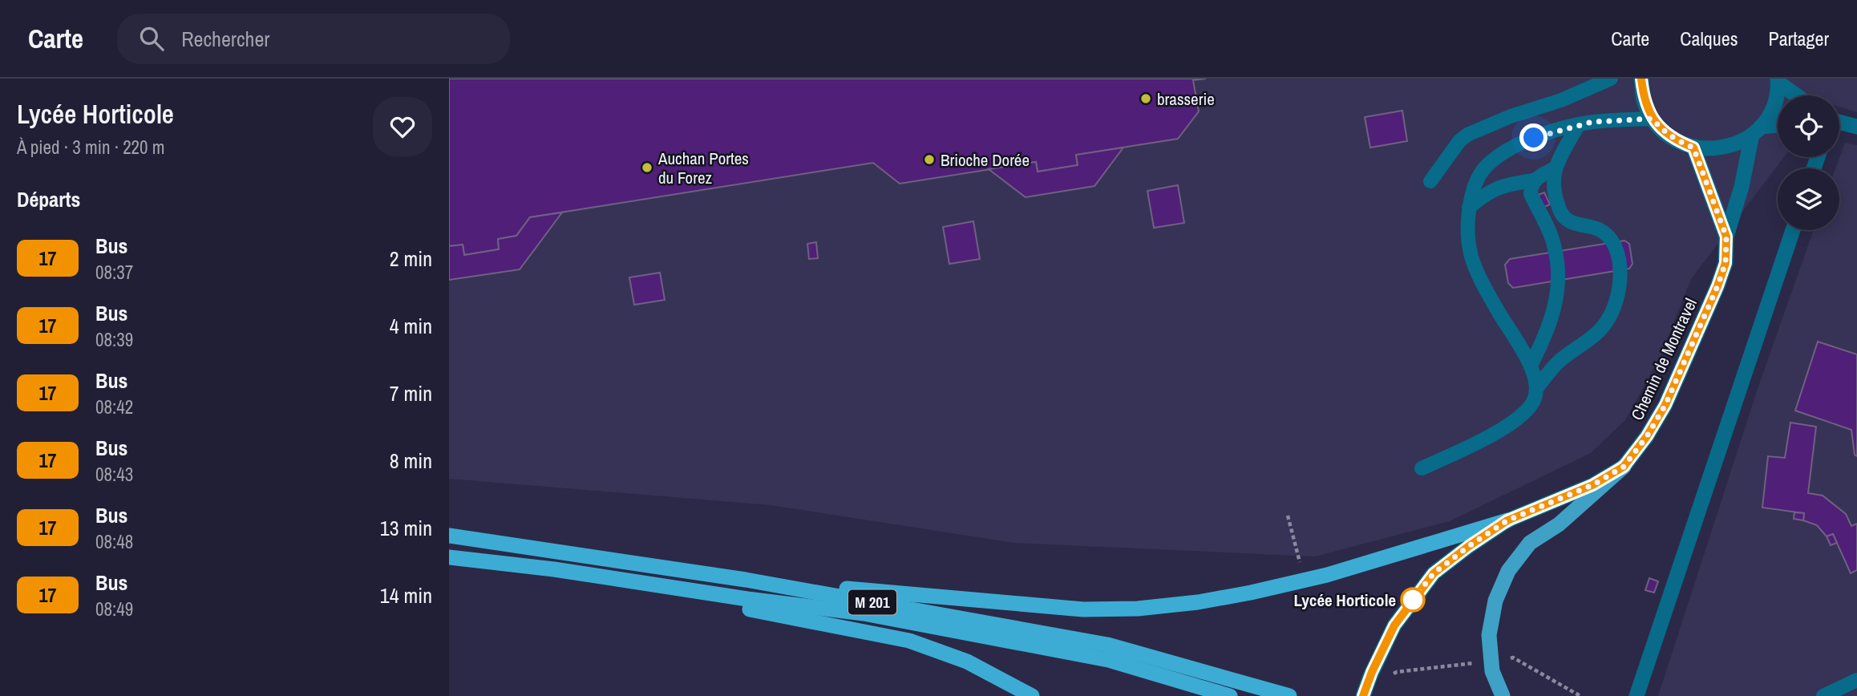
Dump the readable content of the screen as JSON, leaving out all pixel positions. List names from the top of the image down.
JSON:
{
  "streets": {
    "highway": ["M 201"],
    "street": ["Chemin de Montravel"]
  },
  "places": [
    "brasserie",
    "Brioche Dorée",
    "Auchan Portes du Forez",
    "Lycée Horticole"
  ],
  "lines": ["bus line 17"],
  "page": {
    "header": "Carte",
    "search": "Rechercher",
    "nav": ["Carte", "Calques", "Partager"],
    "heading": [
      ["Lycée Horticole", "À pied · 3 min · 220 m"],
      "Départs"
    ],
    "list": [
      {
        "mark": "17",
        "name": "Bus",
        "note": "08:37",
        "value": "2 min"
      },
      {
        "mark": "17",
        "name": "Bus",
        "note": "08:39",
        "value": "4 min"
      },
      {
        "mark": "17",
        "name": "Bus",
        "note": "08:42",
        "value": "7 min"
      },
      {
        "mark": "17",
        "name": "Bus",
        "note": "08:43",
        "value": "8 min"
      },
      {
        "mark": "17",
        "name": "Bus",
        "note": "08:48",
        "value": "13 min"
      },
      {
        "mark": "17",
        "name": "Bus",
        "note": "08:49",
        "value": "14 min"
      }
    ]
  }
}
